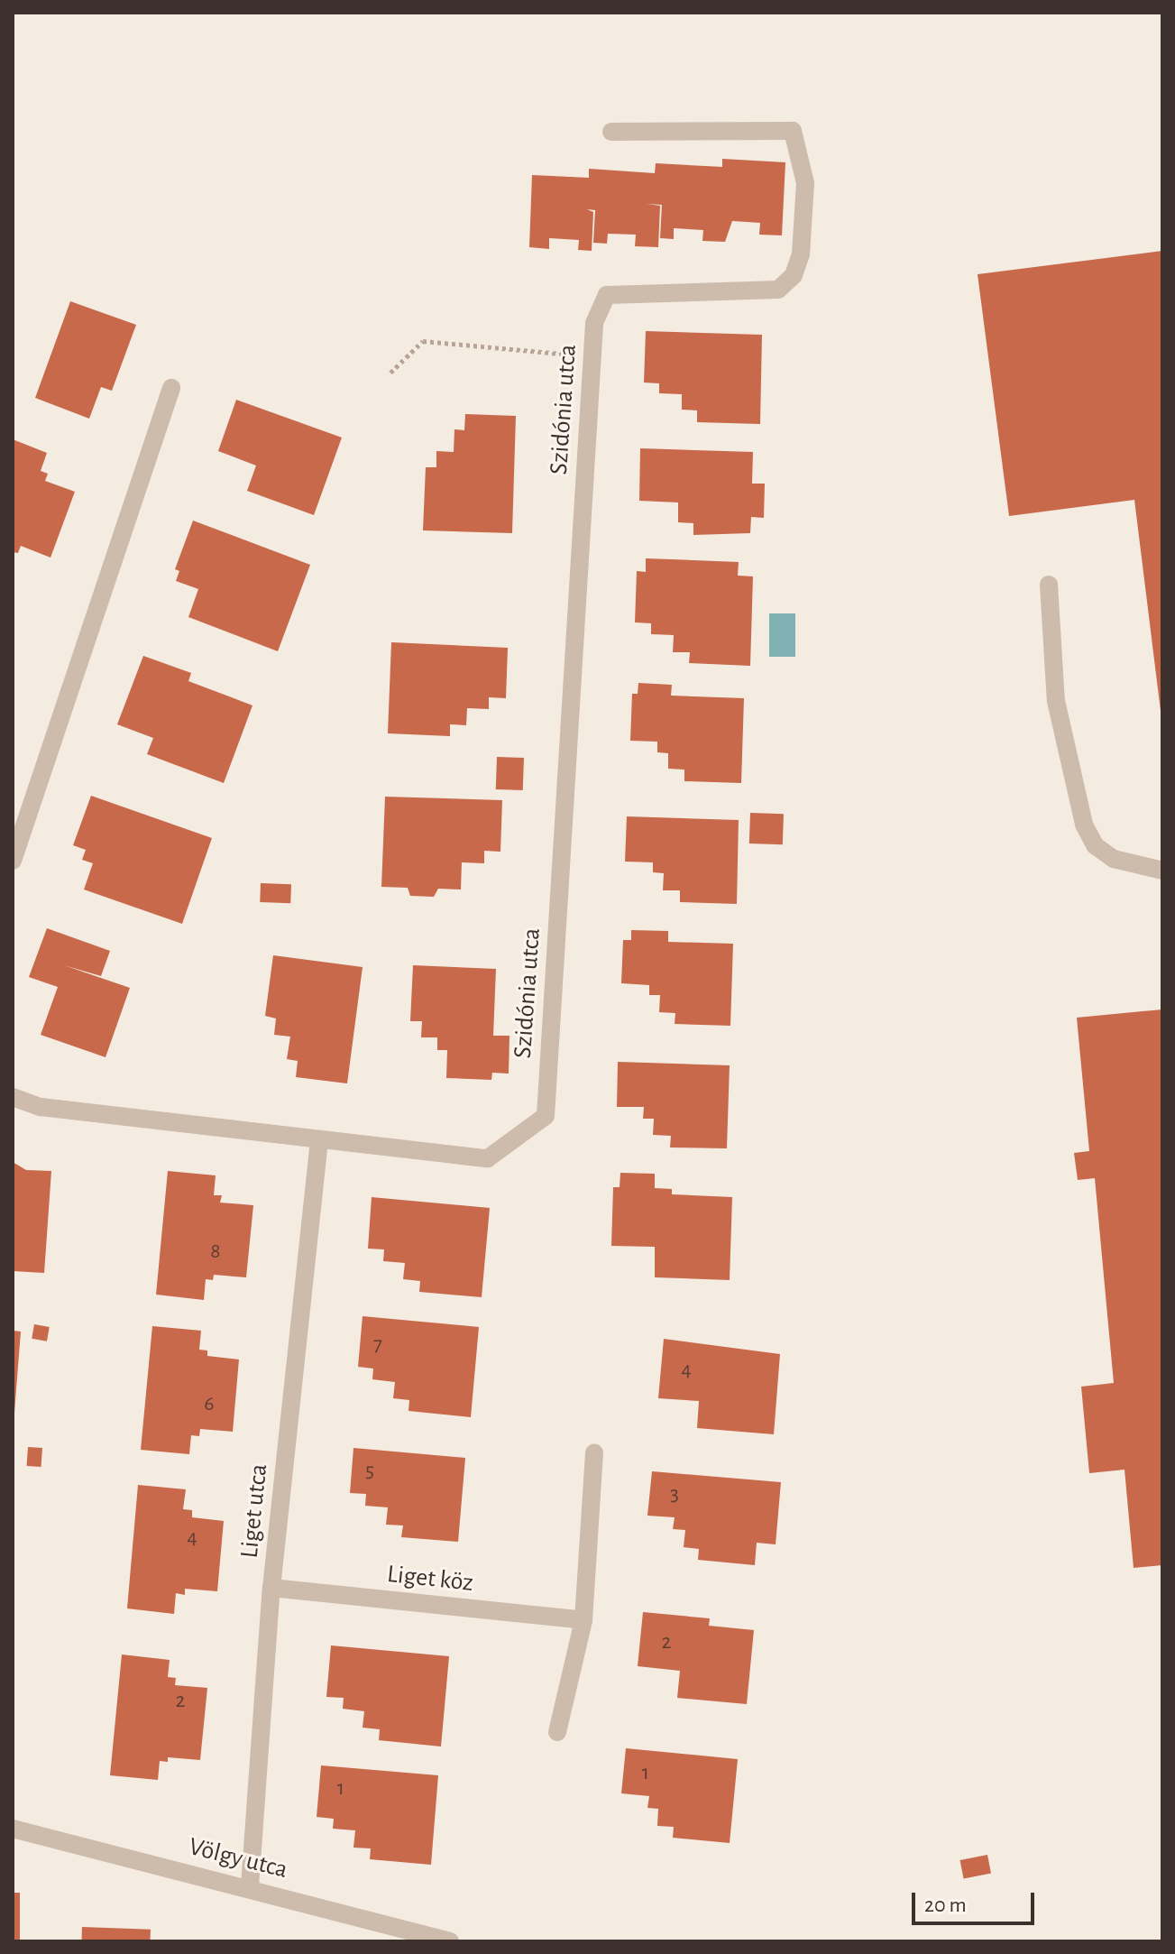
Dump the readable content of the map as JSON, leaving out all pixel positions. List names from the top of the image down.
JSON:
{
  "streets": {
    "street": [
      "Szidónia utca",
      "Liget utca",
      "Liget köz",
      "Völgy utca"
    ]
  },
  "crossings": [
    ["Szidónia utca", "Liget utca"],
    ["Liget utca", "Liget köz"],
    ["Liget utca", "Völgy utca"]
  ],
  "house_numbers": [
    "8",
    "7",
    "4",
    "6",
    "5",
    "3",
    "4",
    "2",
    "2",
    "1",
    "1"
  ],
  "scale_bar": "20 m"
}
